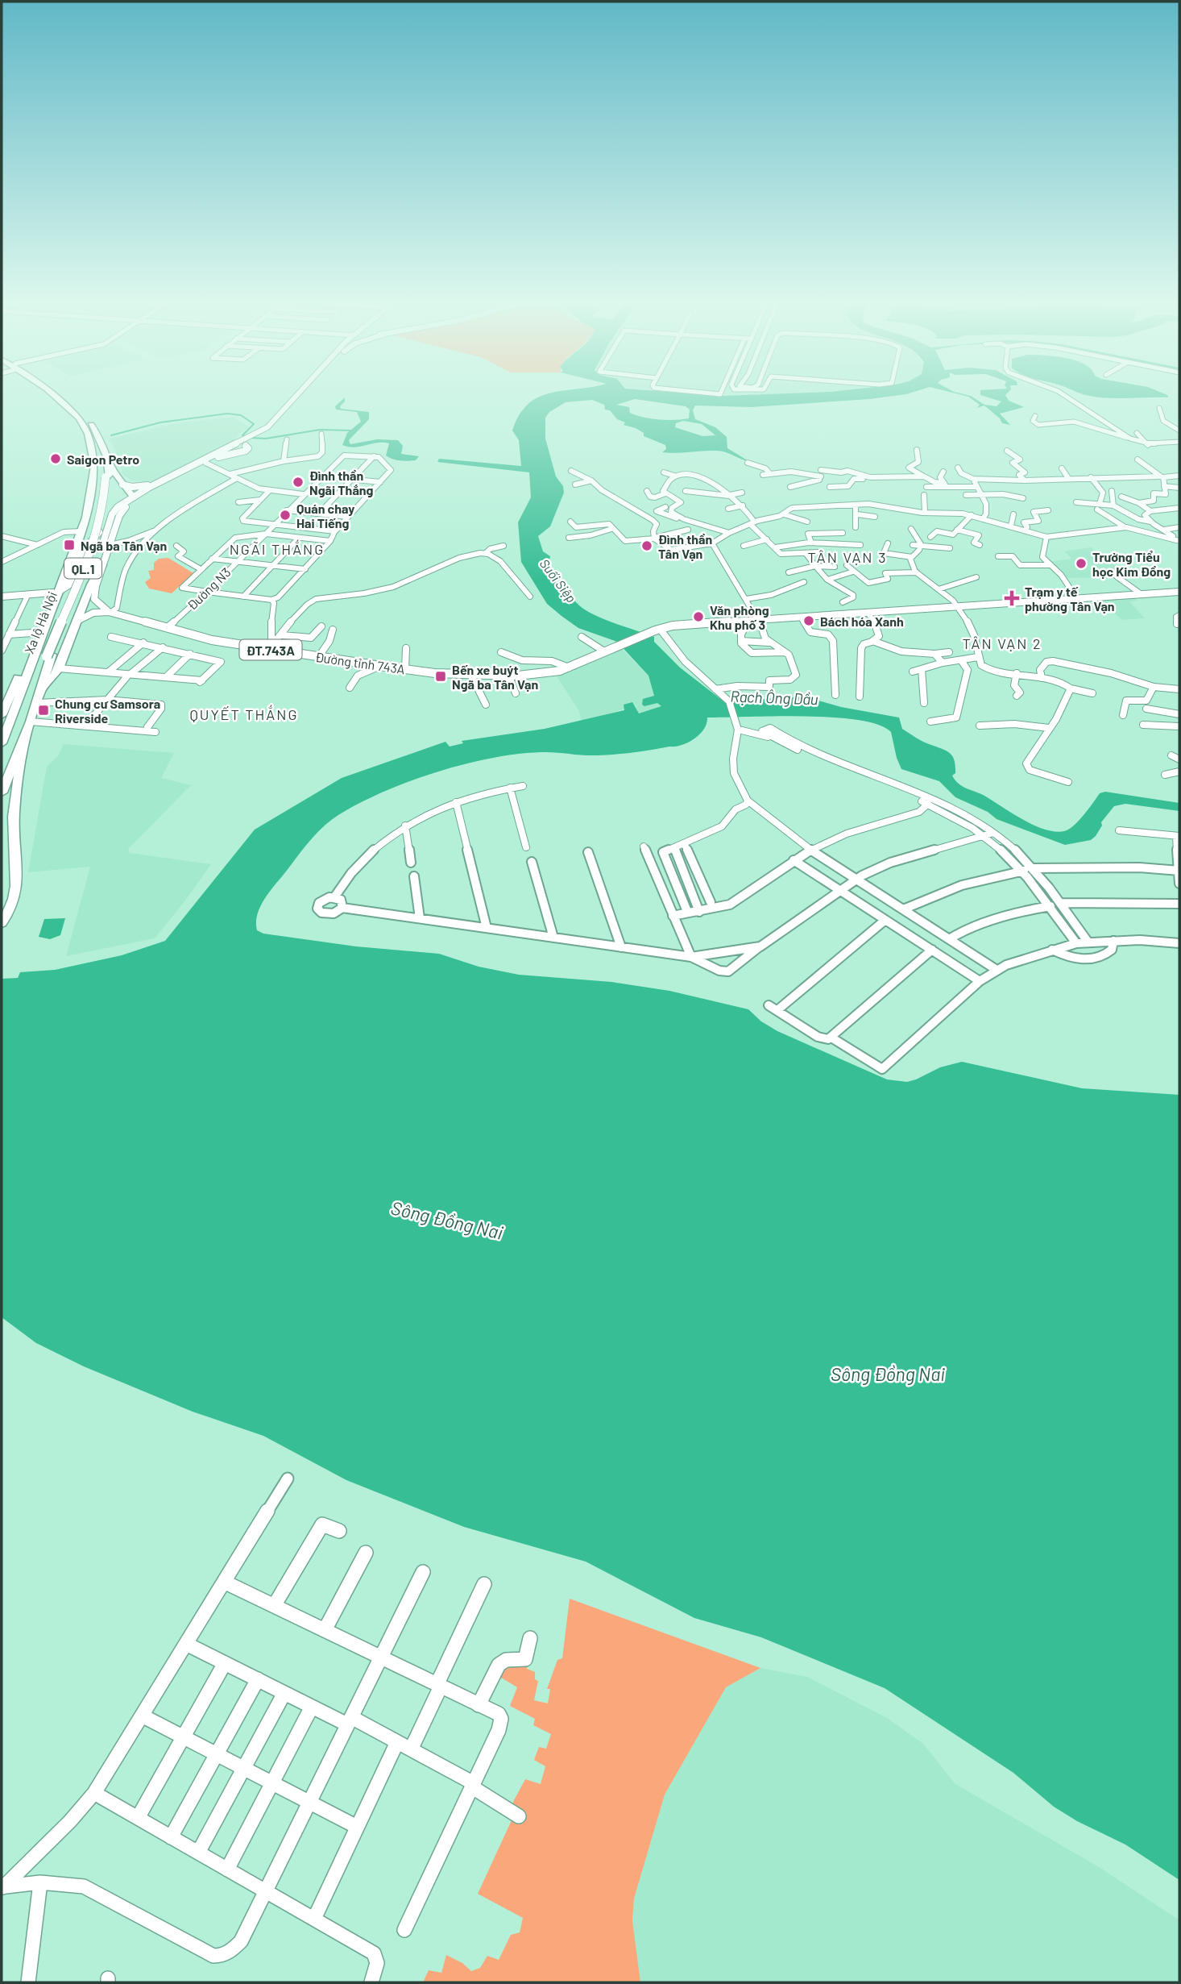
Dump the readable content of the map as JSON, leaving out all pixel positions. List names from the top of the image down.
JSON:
{
  "streets": {
    "highway": ["QL.1", "Xa lộ Hà Nội"],
    "main road": ["ĐT.743A", "Đường tỉnh 743A"],
    "street": ["Đường N3"]
  },
  "crossings": [
    ["QL.1", "Xa lộ Hà Nội"],
    ["QL.1", "Đường tỉnh 743A"],
    ["Đường N3", "Đường tỉnh 743A"],
    ["ĐT.743A", "Đường tỉnh 743A"]
  ],
  "districts": [
    "NGÃI THẮNG",
    "TÂN VẠN 3",
    "TÂN VẠN 2",
    "QUYẾT THẮNG"
  ],
  "water": ["Suối Siệp", "Rạch Ông Dầu", "Sông Đồng Nai"],
  "places": {
    "other": [
      "Saigon Petro",
      "Đình thần Ngãi Thắng",
      "Quán chay Hai Tiếng",
      "Đình thần Tân Vạn",
      "Trường Tiểu học Kim Đồng",
      "Văn phòng Khu phố 3",
      "Bách hóa Xanh"
    ],
    "transit": ["Ngã ba Tân Vạn", "Bến xe buýt Ngã ba Tân Vạn", "Chung cư Samsora Riverside"],
    "health": ["Trạm y tế phường Tân Vạn"]
  }
}
